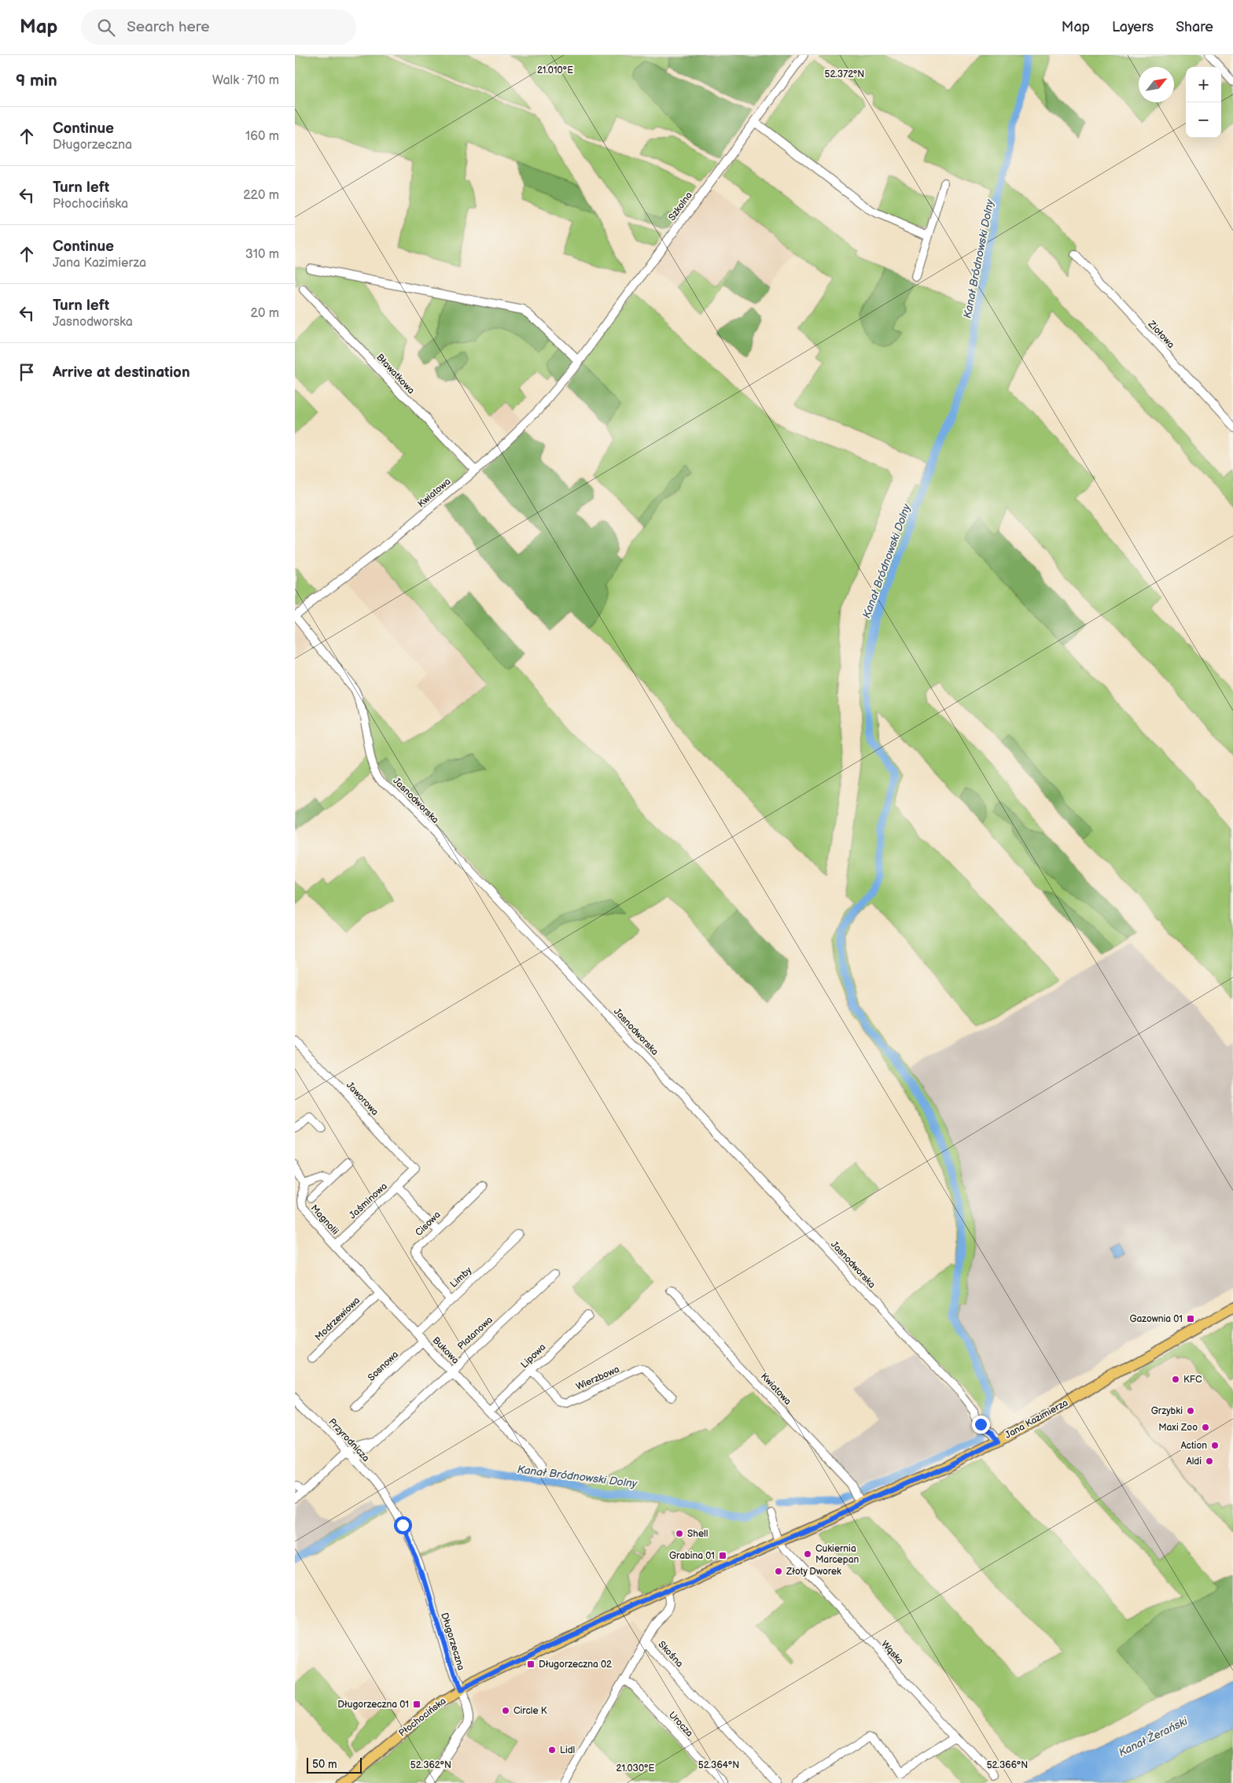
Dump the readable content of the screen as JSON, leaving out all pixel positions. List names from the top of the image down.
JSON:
{
  "streets": {
    "main road": ["Jana Kazimierza", "Płochocińska"],
    "street": [
      "Szkolna",
      "Ziołowa",
      "Bławatkowa",
      "Kwiatowa",
      "Jasnodworska",
      "Jaworowa",
      "Jaśminowa",
      "Magnolii",
      "Cisowa",
      "Limby",
      "Modrzewiowa",
      "Platanowa",
      "Bukowa",
      "Lipowa",
      "Sosnowa",
      "Wierzbowa",
      "Przyrodnicza",
      "Długorzeczna",
      "Wąska",
      "Skośna",
      "Urocza"
    ]
  },
  "crossings": [
    ["Szkolna", "Kwiatowa"],
    ["Bławatkowa", "Kwiatowa"],
    ["Kwiatowa", "Jasnodworska"],
    ["Kwiatowa", "Jana Kazimierza"],
    ["Jasnodworska", "Jana Kazimierza"],
    ["Jaworowa", "Jaśminowa"],
    ["Jaśminowa", "Magnolii"],
    ["Jaśminowa", "Bukowa"],
    ["Magnolii", "Bukowa"],
    ["Cisowa", "Limby"],
    ["Limby", "Bukowa"],
    ["Modrzewiowa", "Bukowa"],
    ["Platanowa", "Bukowa"],
    ["Platanowa", "Przyrodnicza"],
    ["Bukowa", "Lipowa"],
    ["Bukowa", "Sosnowa"],
    ["Lipowa", "Wierzbowa"],
    ["Jana Kazimierza", "Wąska"],
    ["Jana Kazimierza", "Płochocińska"],
    ["Przyrodnicza", "Długorzeczna"],
    ["Długorzeczna", "Płochocińska"],
    ["Skośna", "Urocza"]
  ],
  "water": ["Kanał Bródnowski Dolny", "Kanał Żerański"],
  "places": {
    "transit": [
      "Gazownia 01",
      "Grabina 01",
      "Długorzeczna 02",
      "Długorzeczna 01"
    ],
    "other": [
      "KFC",
      "Grzybki",
      "Maxi Zoo",
      "Action",
      "Aldi",
      "Shell",
      "Cukiernia Marcepan",
      "Złoty Dworek",
      "Circle K",
      "Lidl"
    ]
  },
  "scale_bar": "50 m",
  "north": "top right",
  "page": {
    "header": "Map",
    "search": "Search here",
    "nav": ["Map", "Layers", "Share"],
    "heading": ["9 min", "Walk · 710 m"],
    "map_buttons": ["+", "−"],
    "list": [
      ["Continue", "Długorzeczna", "160 m"],
      ["Turn left", "Płochocińska", "220 m"],
      ["Continue", "Jana Kazimierza", "310 m"],
      ["Turn left", "Jasnodworska", "20 m"],
      "Arrive at destination"
    ],
    "scale": "50 m"
  },
  "coordinates": [
    "21.010°E",
    "52.372°N",
    "52.362°N",
    "52.364°N",
    "52.366°N",
    "21.030°E"
  ]
}
